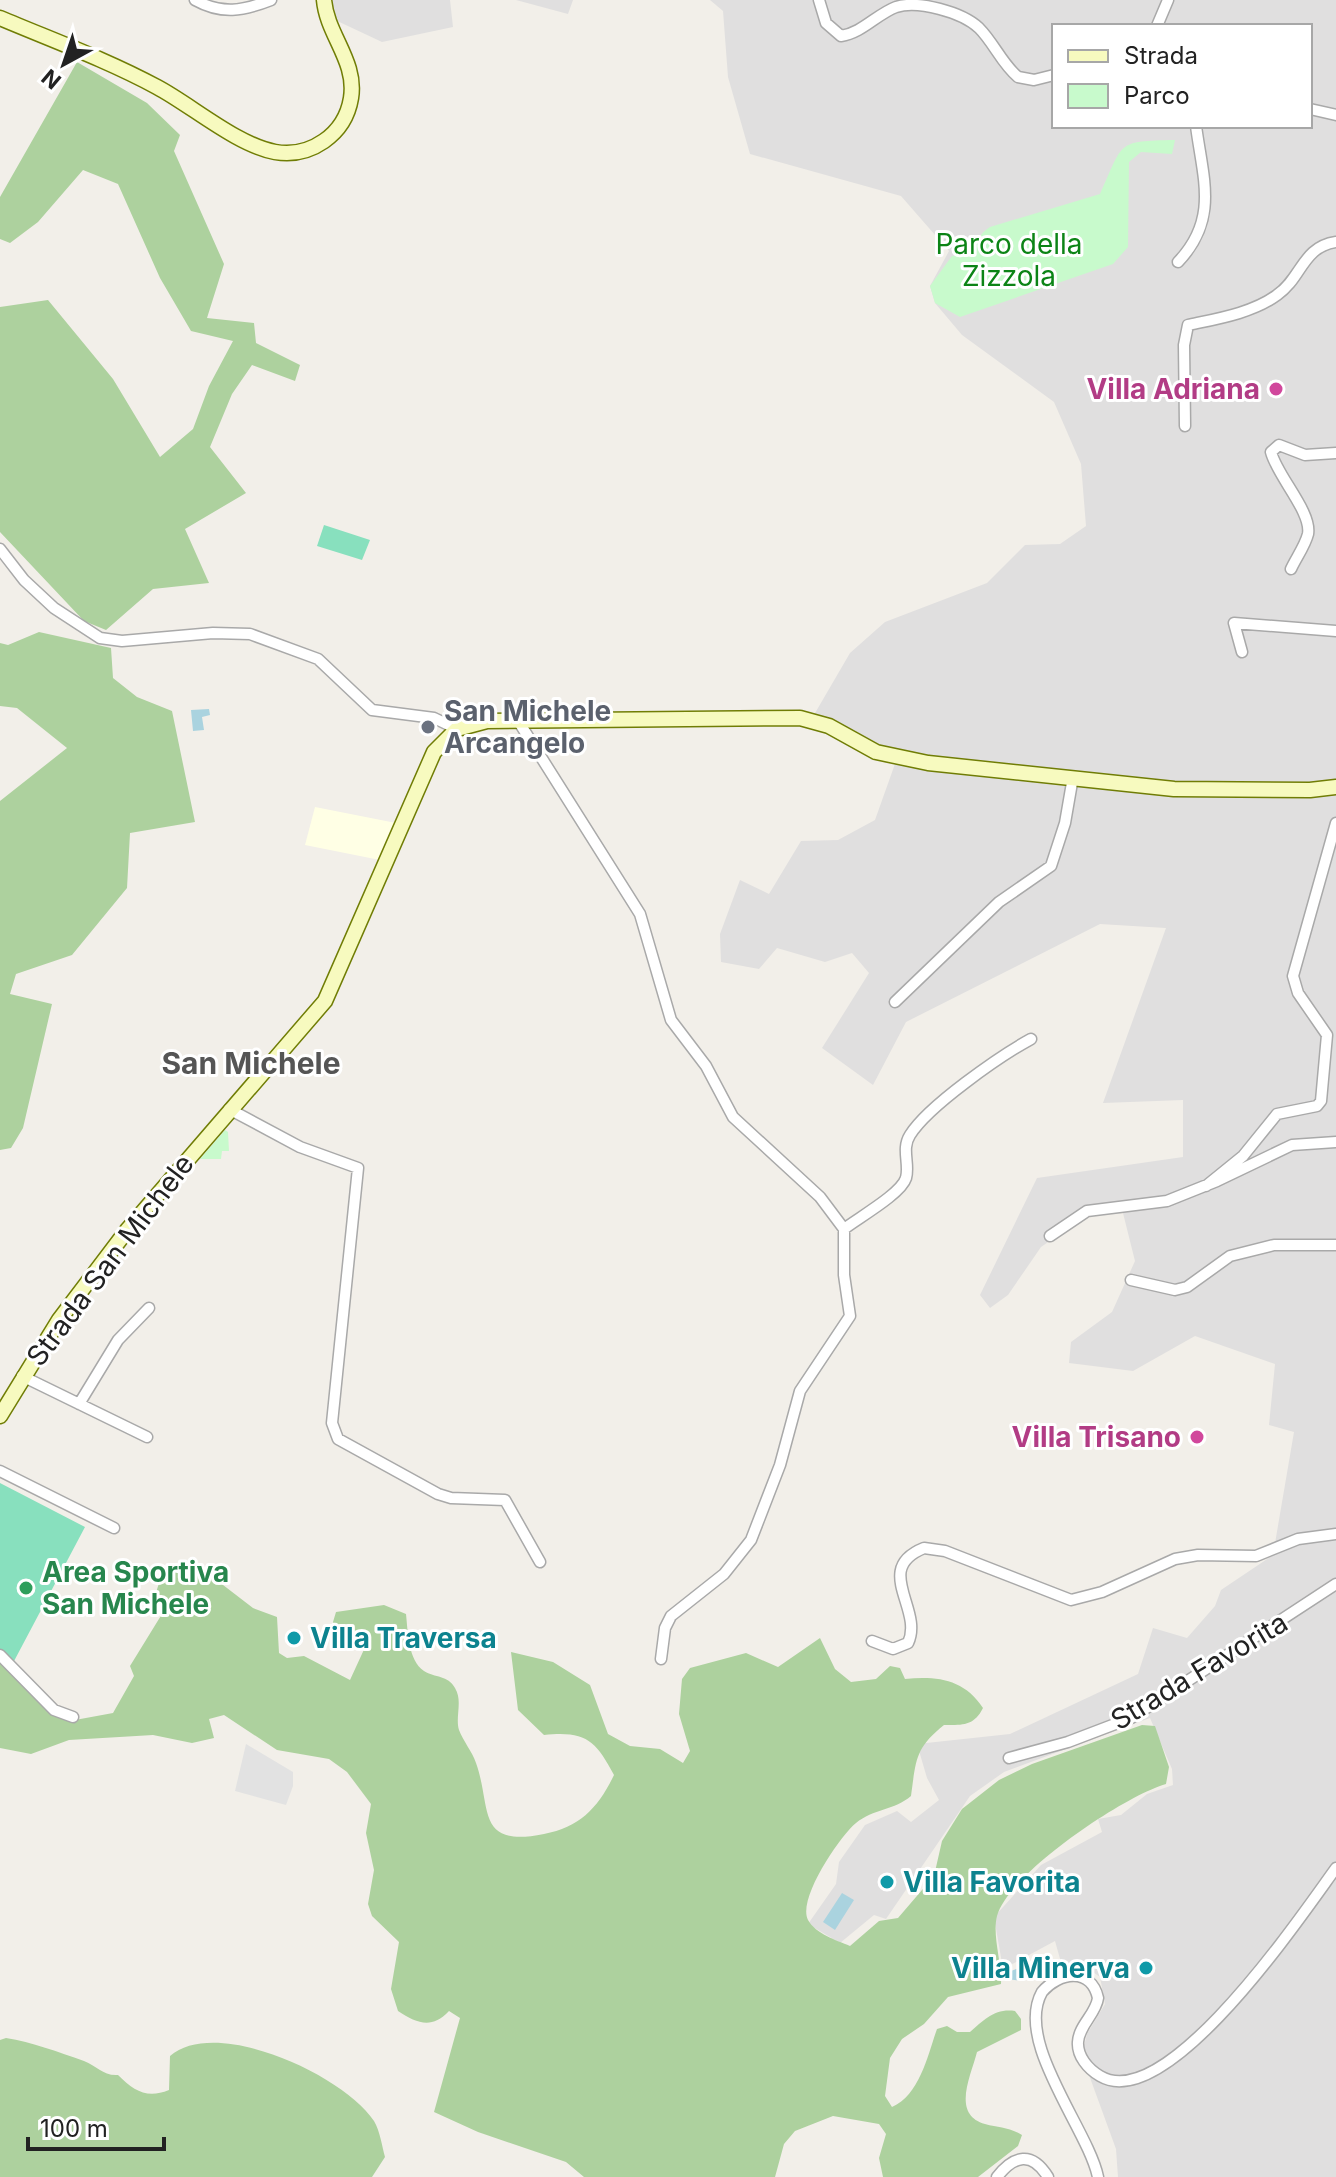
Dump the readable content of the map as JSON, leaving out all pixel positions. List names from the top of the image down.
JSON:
{
  "streets": {
    "street": ["Strada San Michele", "Strada Favorita"]
  },
  "districts": ["San Michele"],
  "parks": ["Parco della Zizzola"],
  "places": [
    "Villa Adriana",
    "San Michele Arcangelo",
    "Villa Trisano",
    "Area Sportiva San Michele",
    "Villa Traversa",
    "Villa Favorita",
    "Villa Minerva"
  ],
  "legend": ["Strada", "Parco"],
  "scale_bar": "100 m",
  "north": "bottom left"
}
